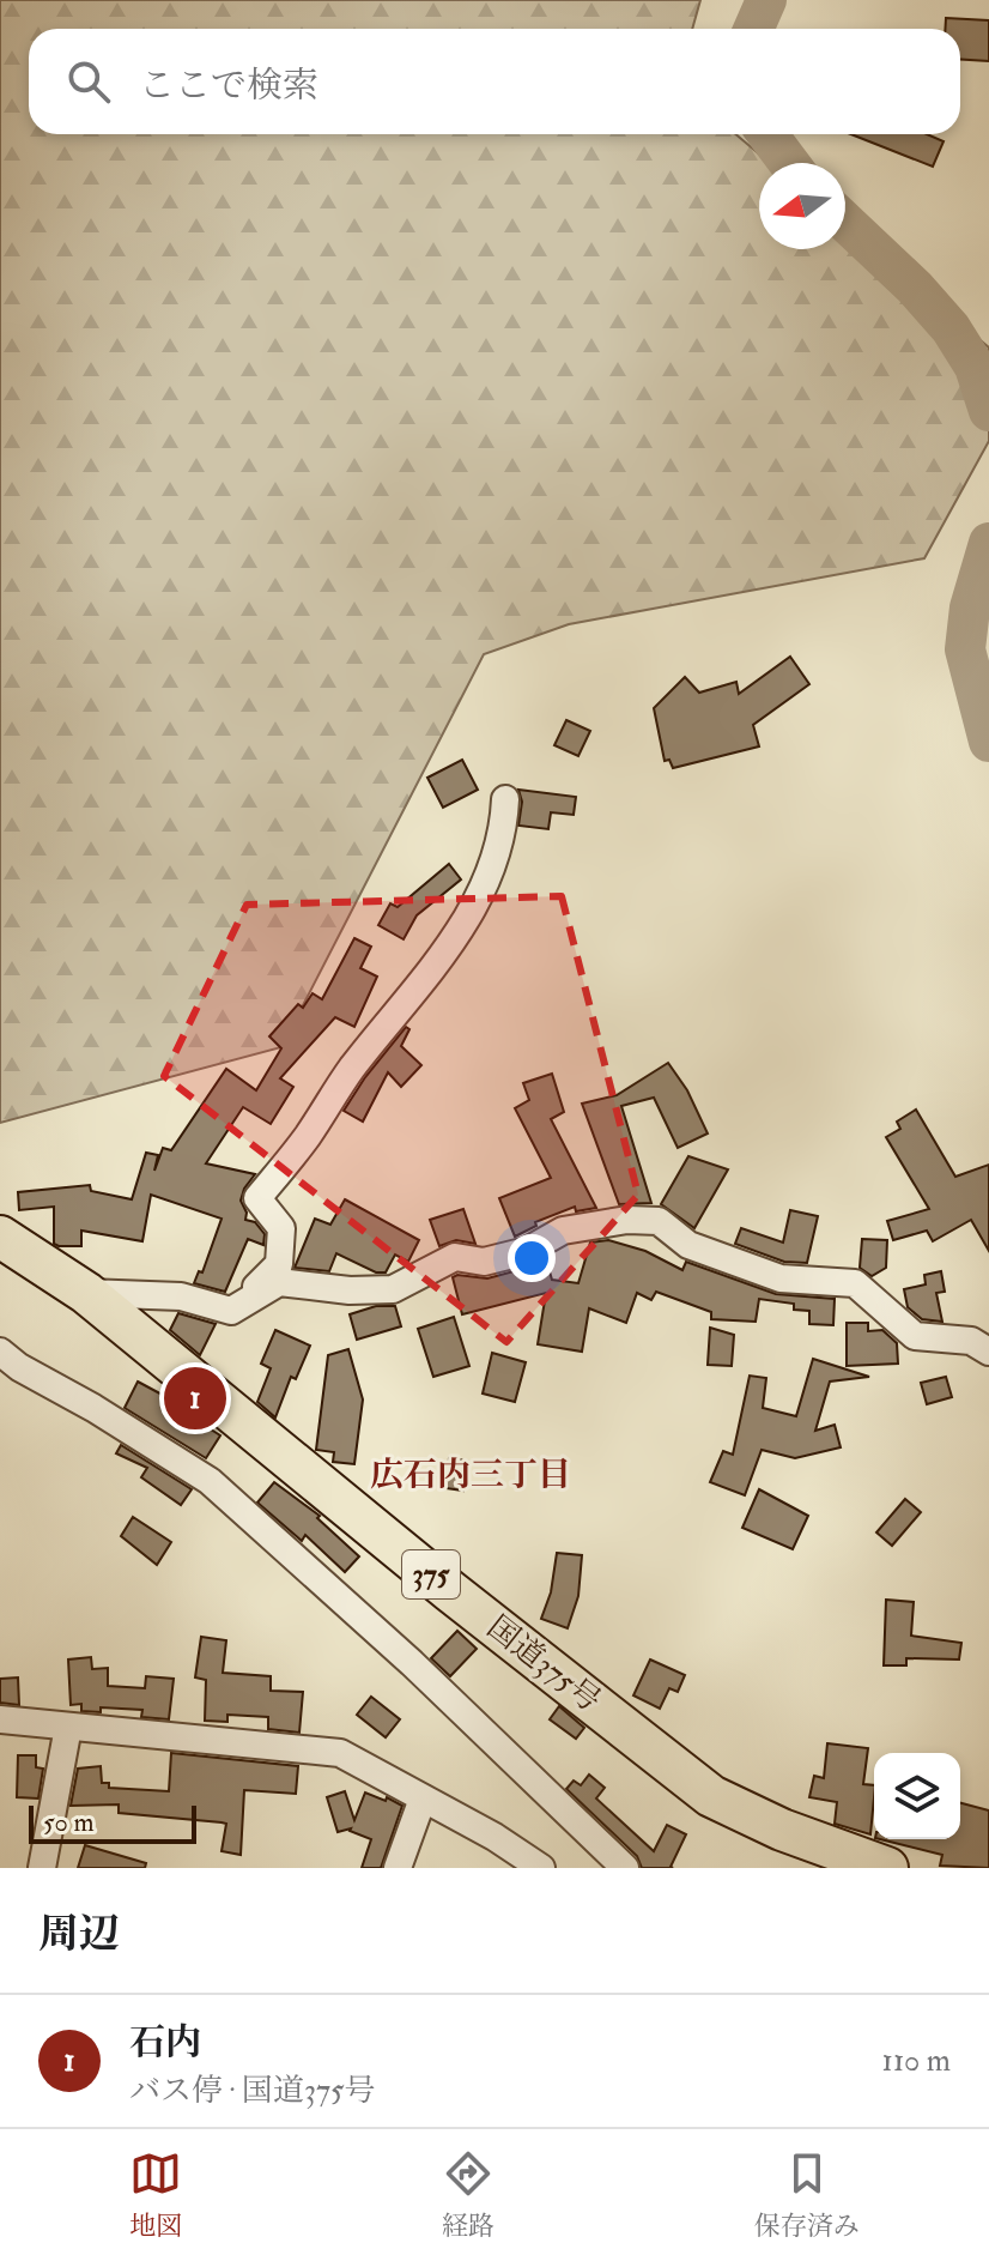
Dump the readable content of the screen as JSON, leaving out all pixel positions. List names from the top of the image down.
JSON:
{
  "streets": {
    "highway": ["375", "国道375号"]
  },
  "districts": ["広石内三丁目"],
  "scale_bar": "50 m",
  "north": "left",
  "page": {
    "search": "ここで検索",
    "pins": "1",
    "scale": "50 m",
    "heading": "周辺",
    "list": [
      {
        "mark": "1",
        "name": "石内",
        "note": "バス停 · 国道375号",
        "value": "110 m"
      }
    ],
    "nav": ["地図", "経路", "保存済み"]
  }
}
